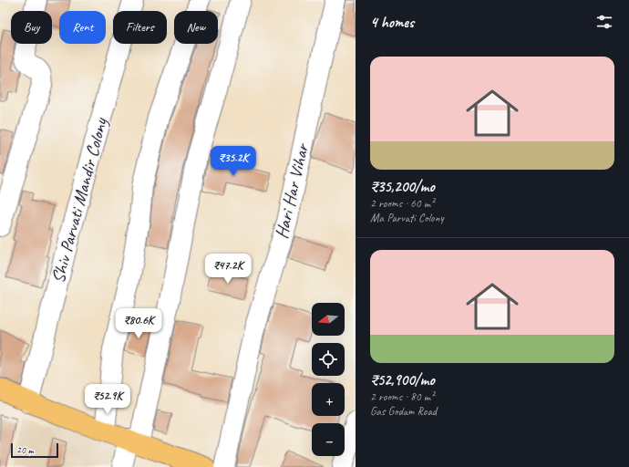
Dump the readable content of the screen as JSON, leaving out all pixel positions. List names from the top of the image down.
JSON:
{
  "streets": {
    "street": ["Hari Har Vihar", "Shiv Parvati Mandir Colony"]
  },
  "scale_bar": "20 m",
  "north": "left",
  "page": {
    "heading": "4 homes",
    "chip": [
      "Buy",
      "Rent",
      "Filters",
      "New"
    ],
    "list": [
      {
        "name": "₹35,200/mo",
        "note": "2 rooms · 60 m² · Ma Parvati Colony"
      },
      {
        "name": "₹52,900/mo",
        "note": "2 rooms · 80 m² · Gas Godam Road"
      }
    ],
    "price": [
      "₹35.2K",
      "₹47.2K",
      "₹80.6K",
      "₹52.9K"
    ],
    "map_buttons": ["+", "−"],
    "scale": "20 m"
  }
}
